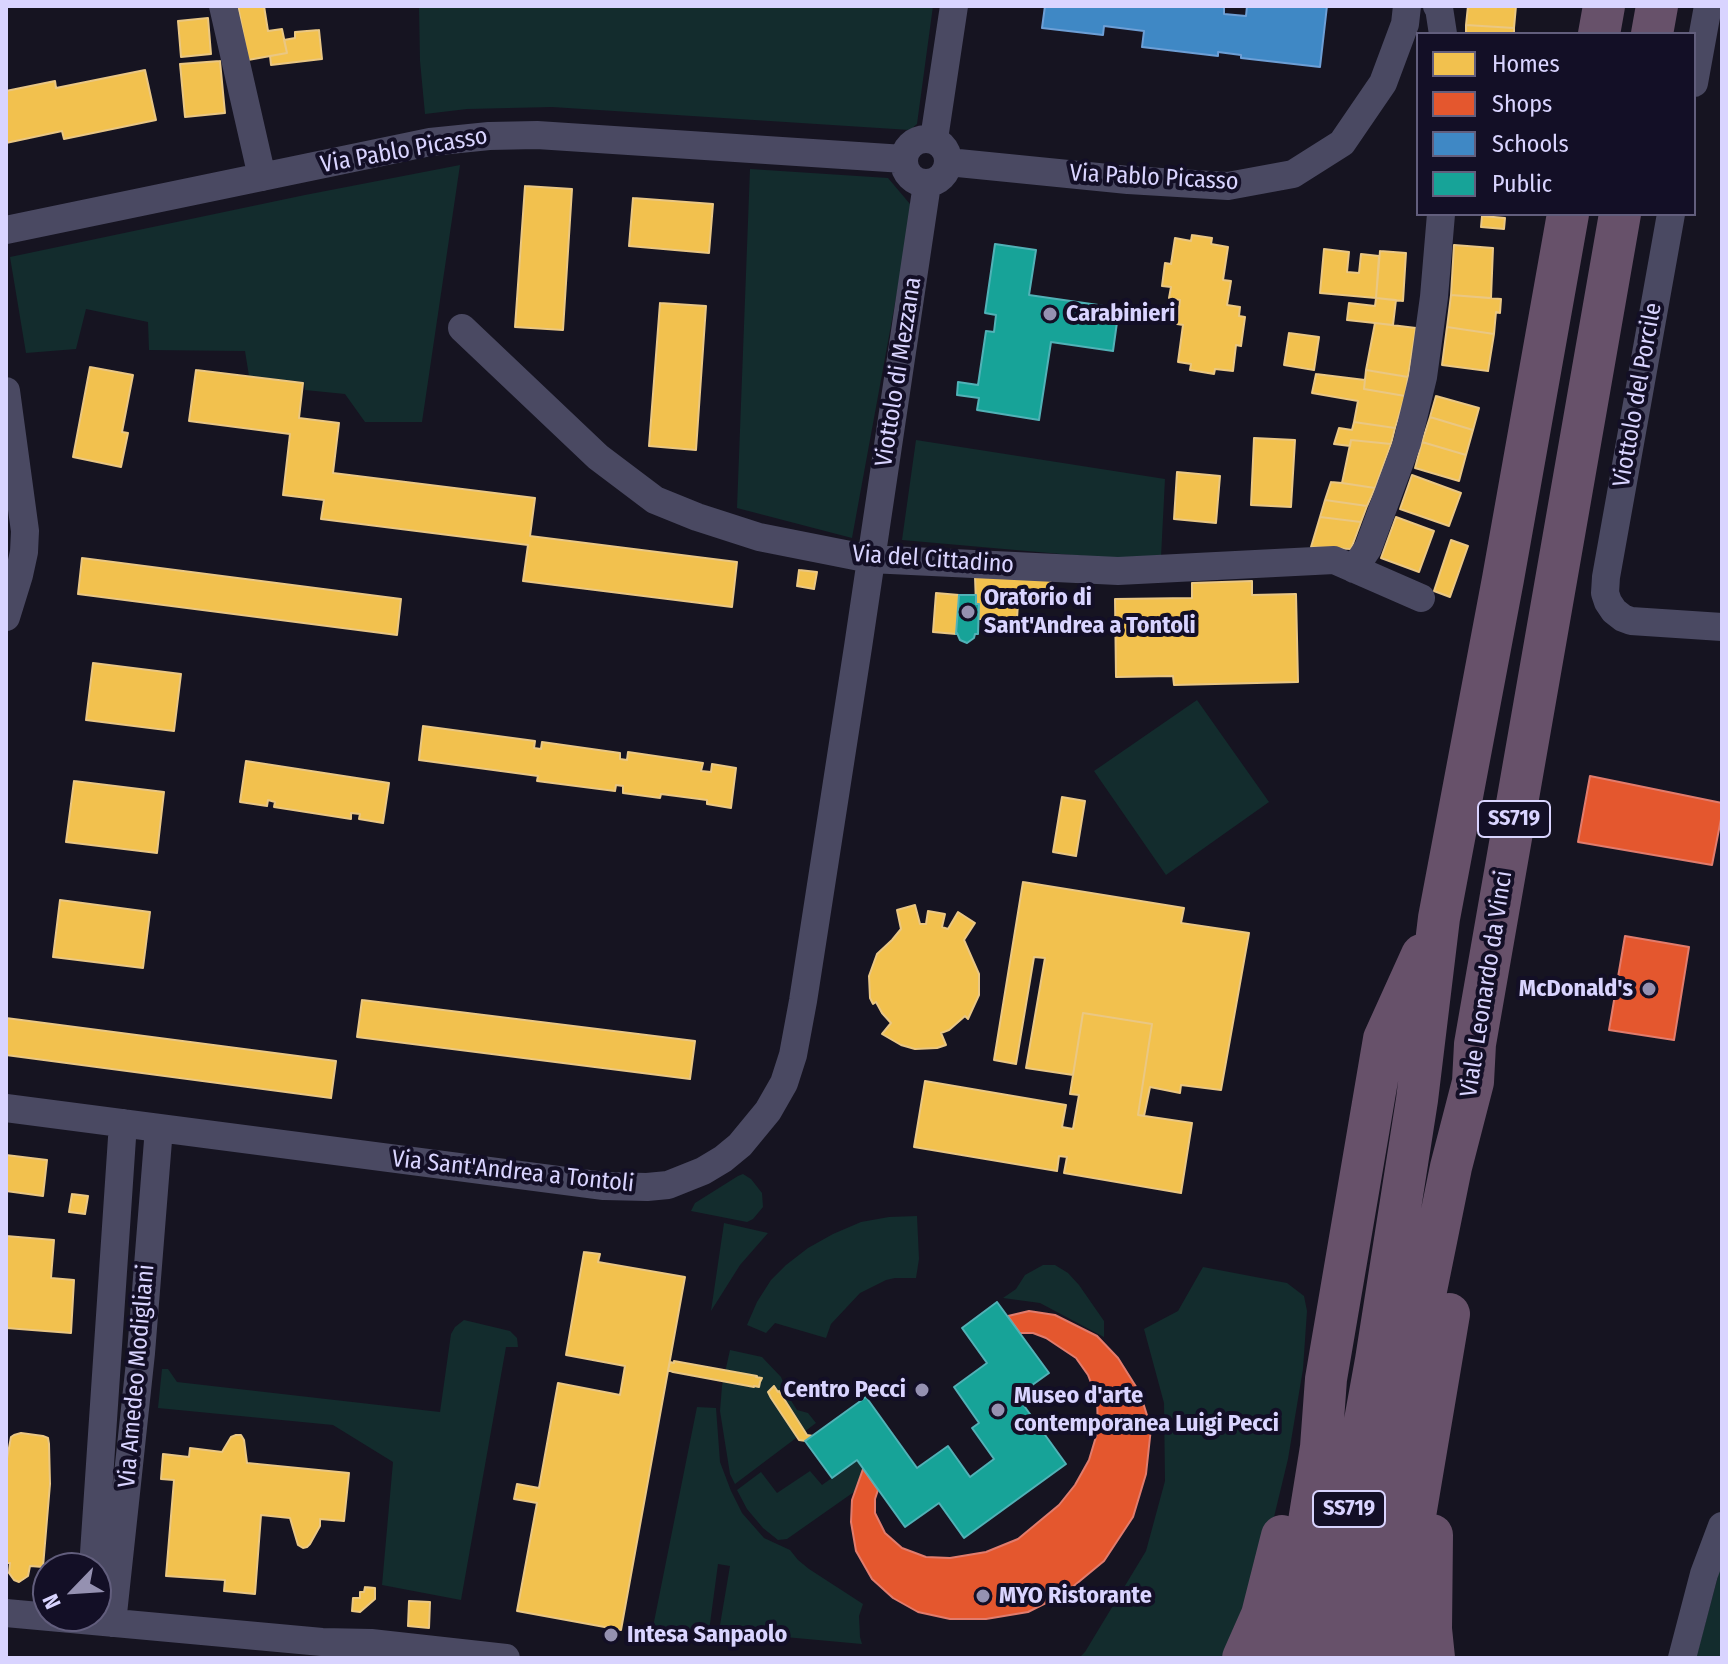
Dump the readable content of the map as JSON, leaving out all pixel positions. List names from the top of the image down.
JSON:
{
  "streets": {
    "highway": ["SS719", "Viale Leonardo da Vinci"],
    "street": [
      "Via Pablo Picasso",
      "Viottolo di Mezzana",
      "Viottolo del Porcile",
      "Via del Cittadino",
      "Via Sant'Andrea a Tontoli",
      "Via Amedeo Modigliani"
    ]
  },
  "crossings": [
    ["Via Pablo Picasso", "Viottolo di Mezzana"],
    ["Viottolo di Mezzana", "Via del Cittadino"],
    ["Viottolo di Mezzana", "Via Sant'Andrea a Tontoli"],
    ["Via del Cittadino", "Via Sant'Andrea a Tontoli"],
    ["Via Sant'Andrea a Tontoli", "Via Amedeo Modigliani"]
  ],
  "places": [
    "Carabinieri",
    "Oratorio di Sant'Andrea a Tontoli",
    "McDonald's",
    "Centro Pecci",
    "Museo d'arte contemporanea Luigi Pecci",
    "MYO Ristorante",
    "Intesa Sanpaolo"
  ],
  "legend": [
    "Homes",
    "Shops",
    "Schools",
    "Public"
  ],
  "north": "bottom left"
}
